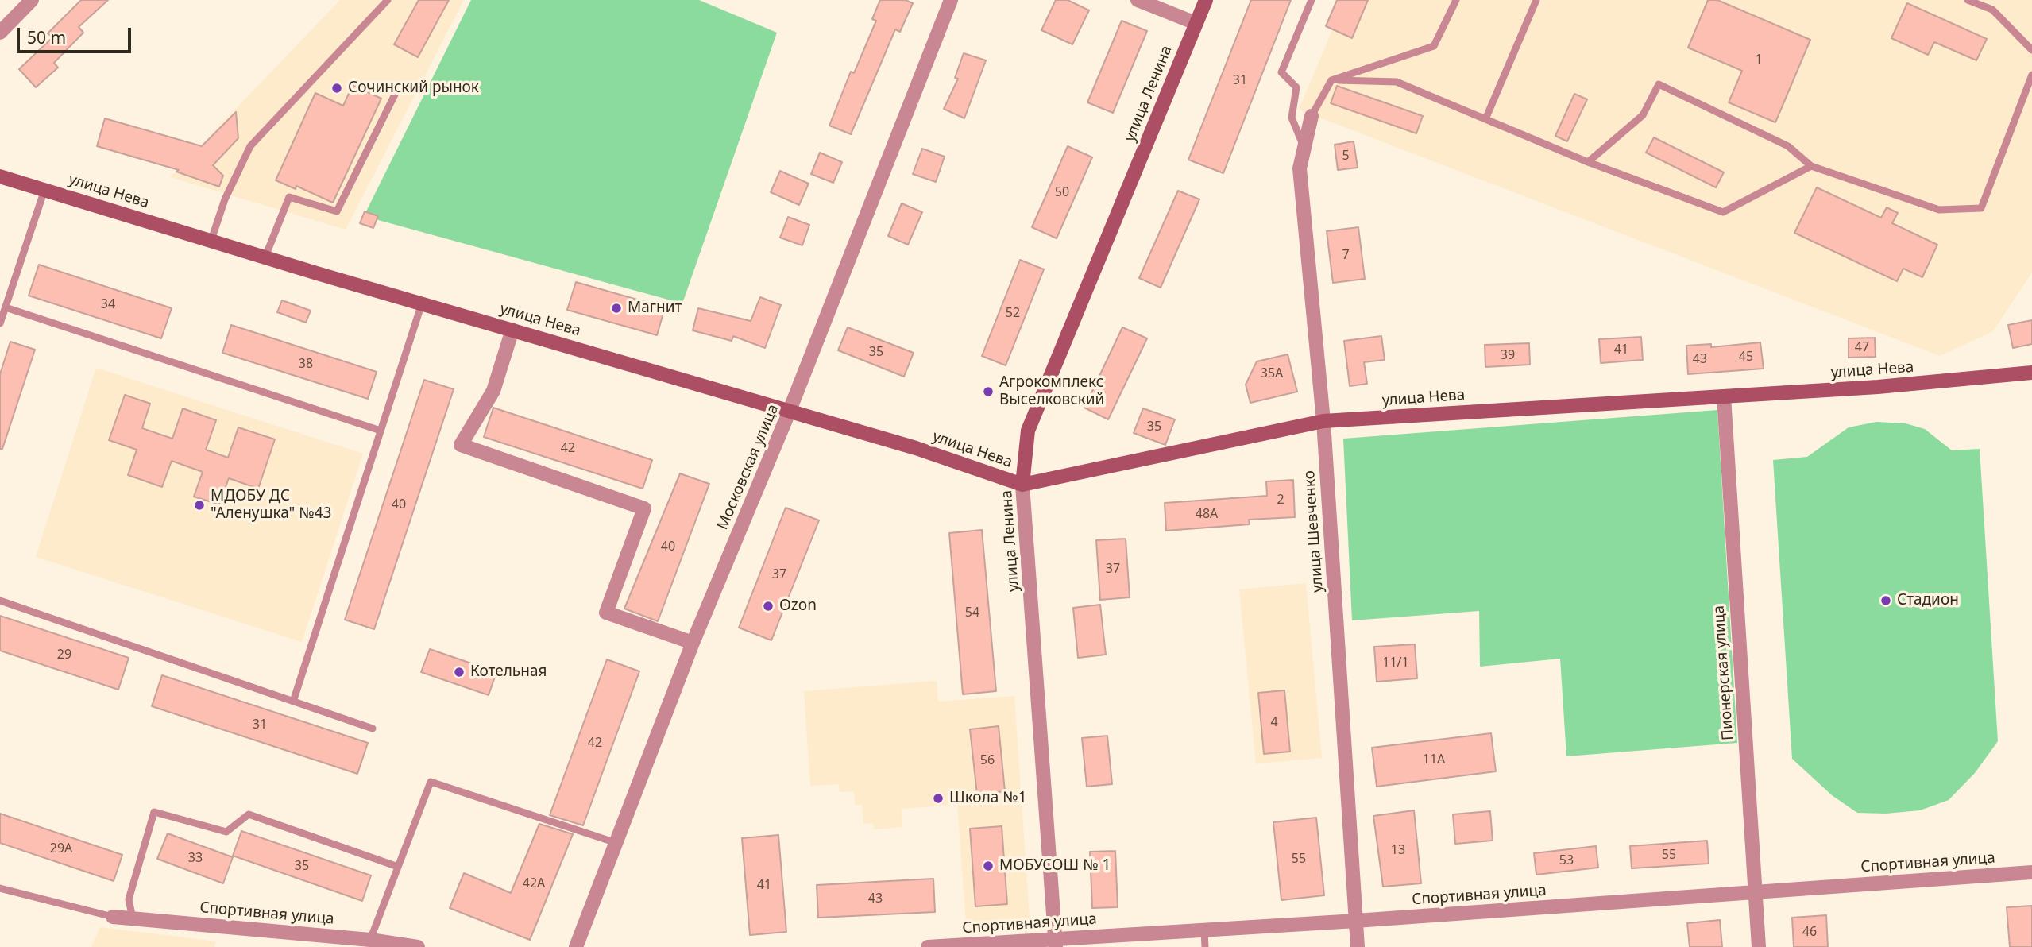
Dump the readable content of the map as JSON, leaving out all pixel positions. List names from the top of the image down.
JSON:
{
  "streets": {
    "main road": ["улица Ленина", "улица Нева"],
    "street": [
      "Московская улица",
      "улица Шевченко",
      "Пионерская улица",
      "Спортивная улица"
    ]
  },
  "crossings": [
    ["улица Ленина", "улица Нева"],
    ["улица Ленина", "Спортивная улица"],
    ["улица Нева", "Московская улица"],
    ["улица Нева", "улица Шевченко"],
    ["улица Нева", "Пионерская улица"],
    ["улица Шевченко", "Спортивная улица"],
    ["Пионерская улица", "Спортивная улица"]
  ],
  "places": [
    "Сочинский рынок",
    "Магнит",
    "Агрокомплекс Выселковский",
    "МДОБУ ДС \"Аленушка\" №43",
    "Стадион",
    "Ozon",
    "Котельная",
    "Школа №1",
    "МОБУСОШ № 1"
  ],
  "house_numbers": [
    "1",
    "31",
    "5",
    "50",
    "7",
    "34",
    "52",
    "47",
    "41",
    "35",
    "39",
    "45",
    "43",
    "38",
    "35А",
    "35",
    "42",
    "2",
    "40",
    "48А",
    "40",
    "37",
    "37",
    "54",
    "29",
    "11/1",
    "4",
    "31",
    "42",
    "11А",
    "56",
    "29А",
    "13",
    "55",
    "33",
    "55",
    "53",
    "35",
    "42А",
    "41",
    "43",
    "46"
  ],
  "scale_bar": "50 m"
}
